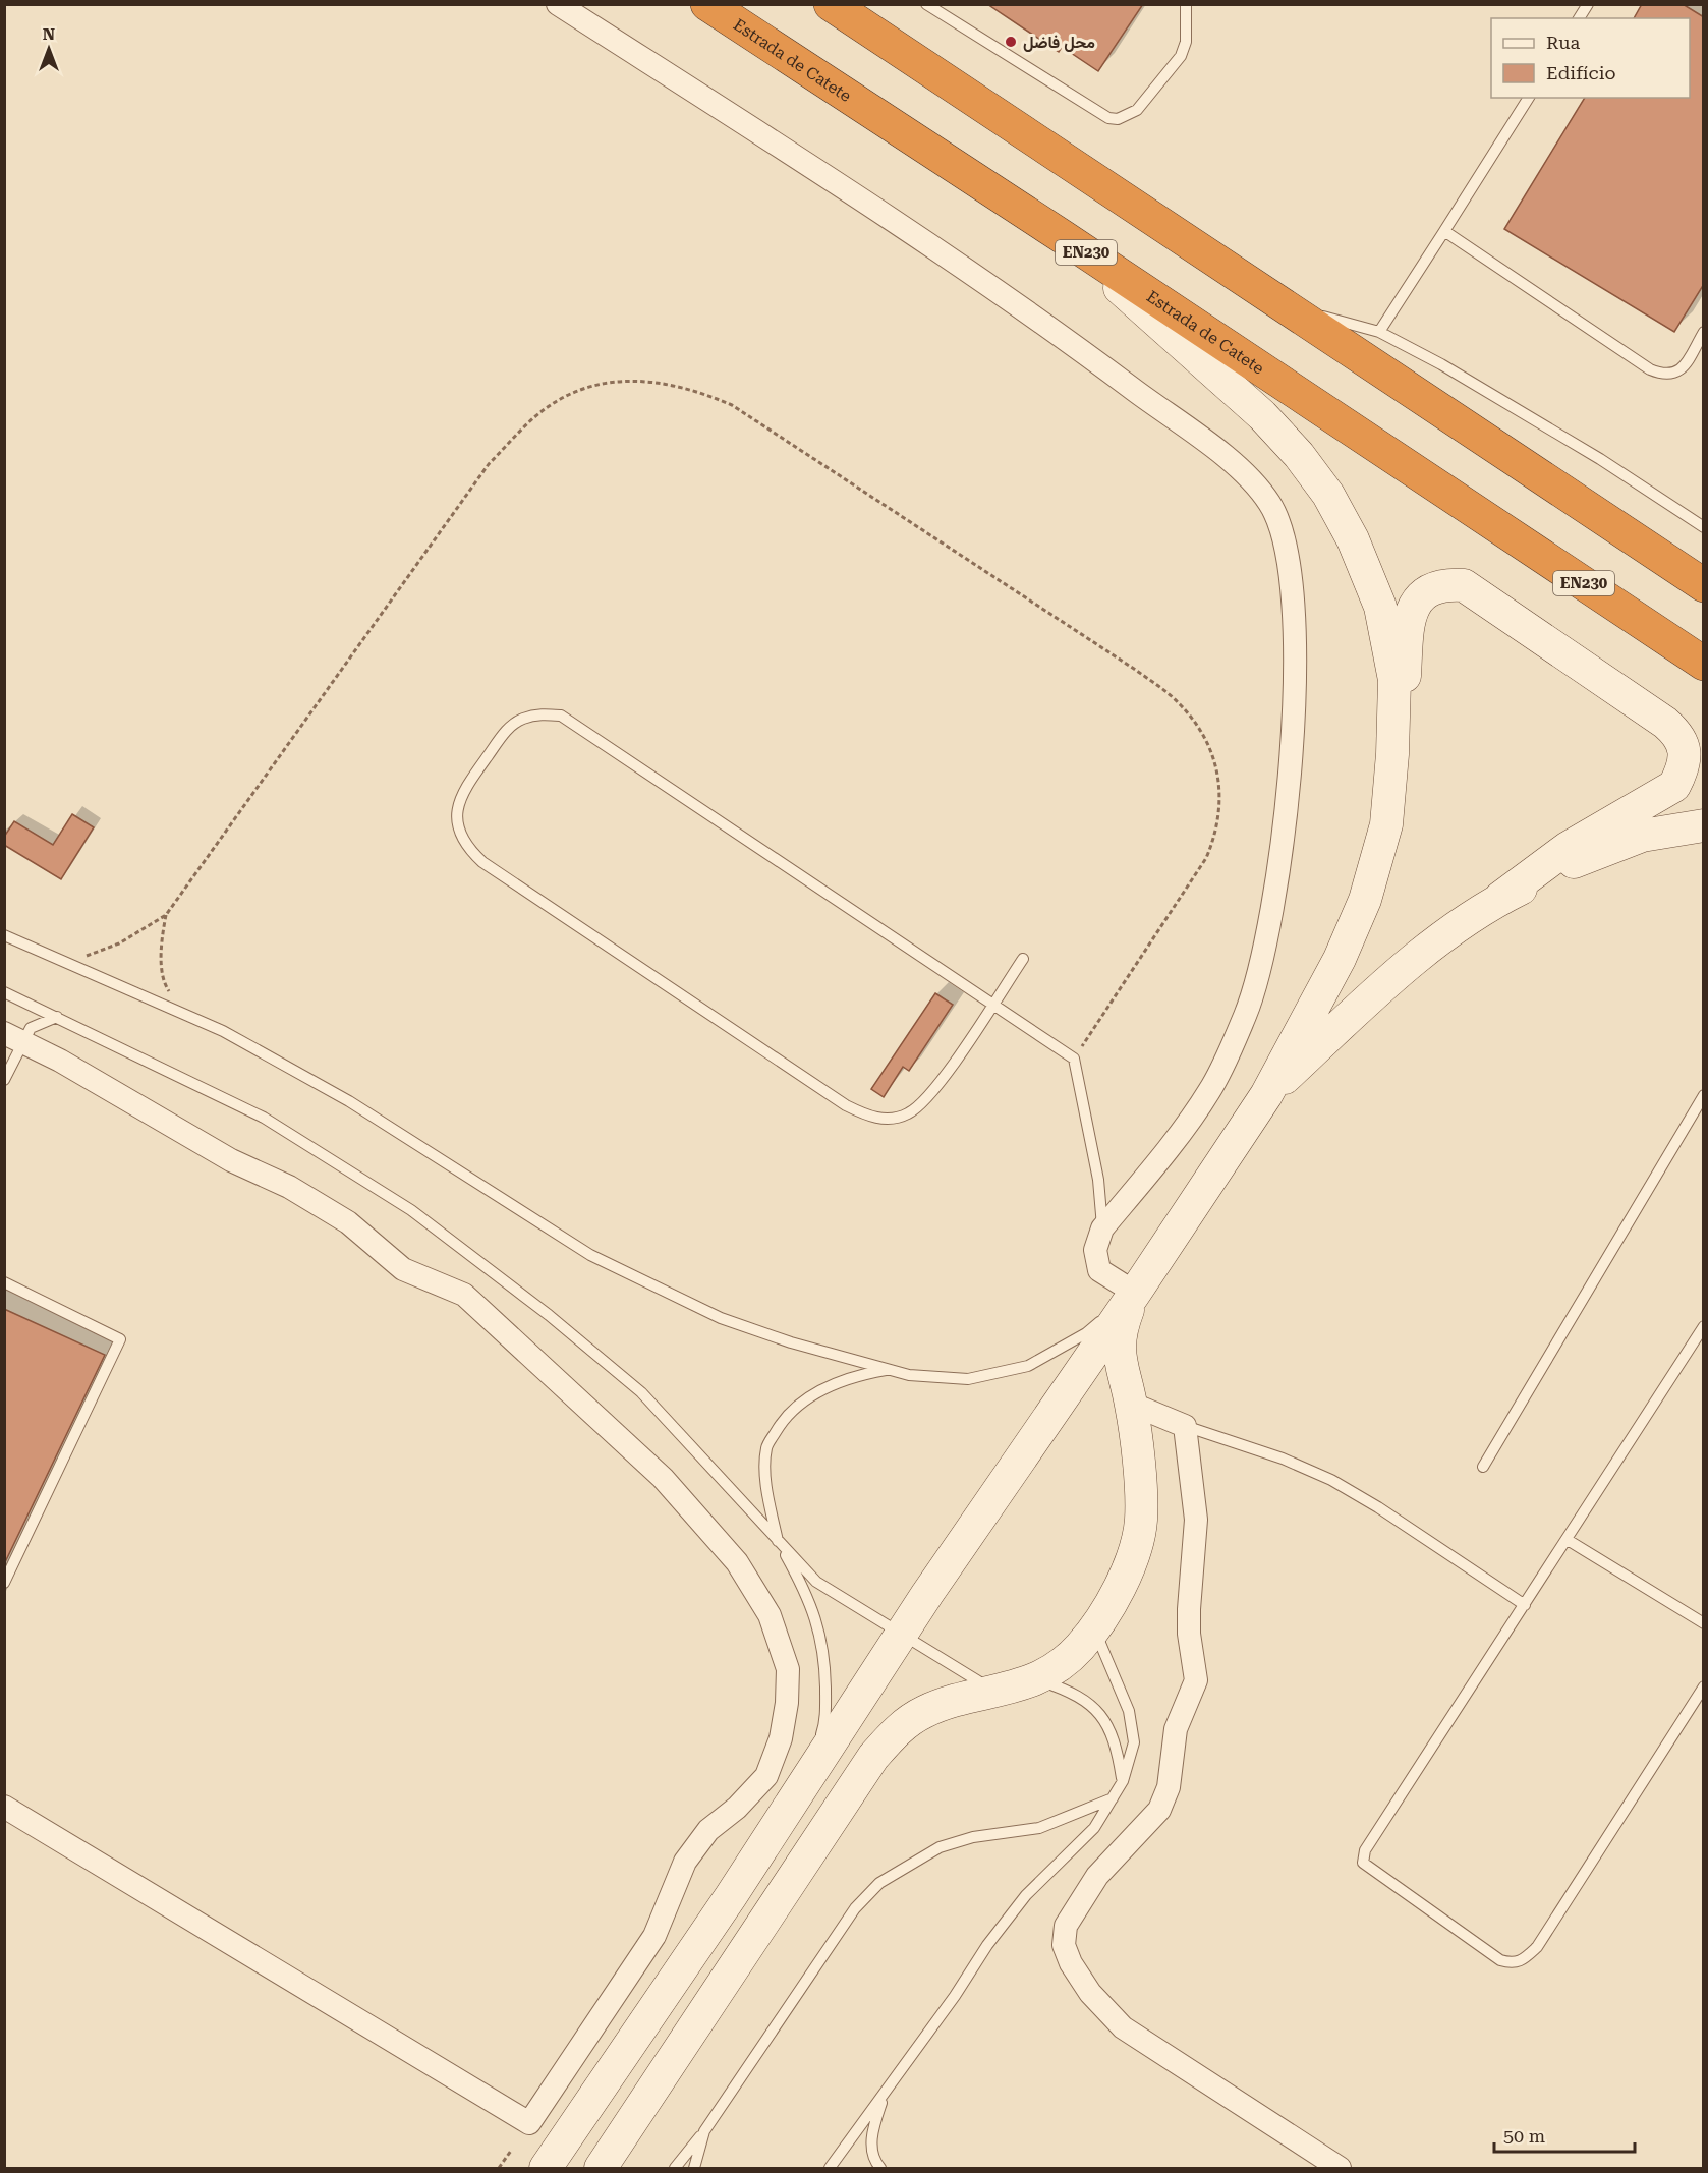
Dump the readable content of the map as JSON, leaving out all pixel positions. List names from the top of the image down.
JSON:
{
  "streets": {
    "highway": ["Estrada de Catete", "EN230"]
  },
  "places": ["محل فاضل"],
  "legend": ["Rua", "Edifício"],
  "scale_bar": "50 m",
  "north": "top"
}
